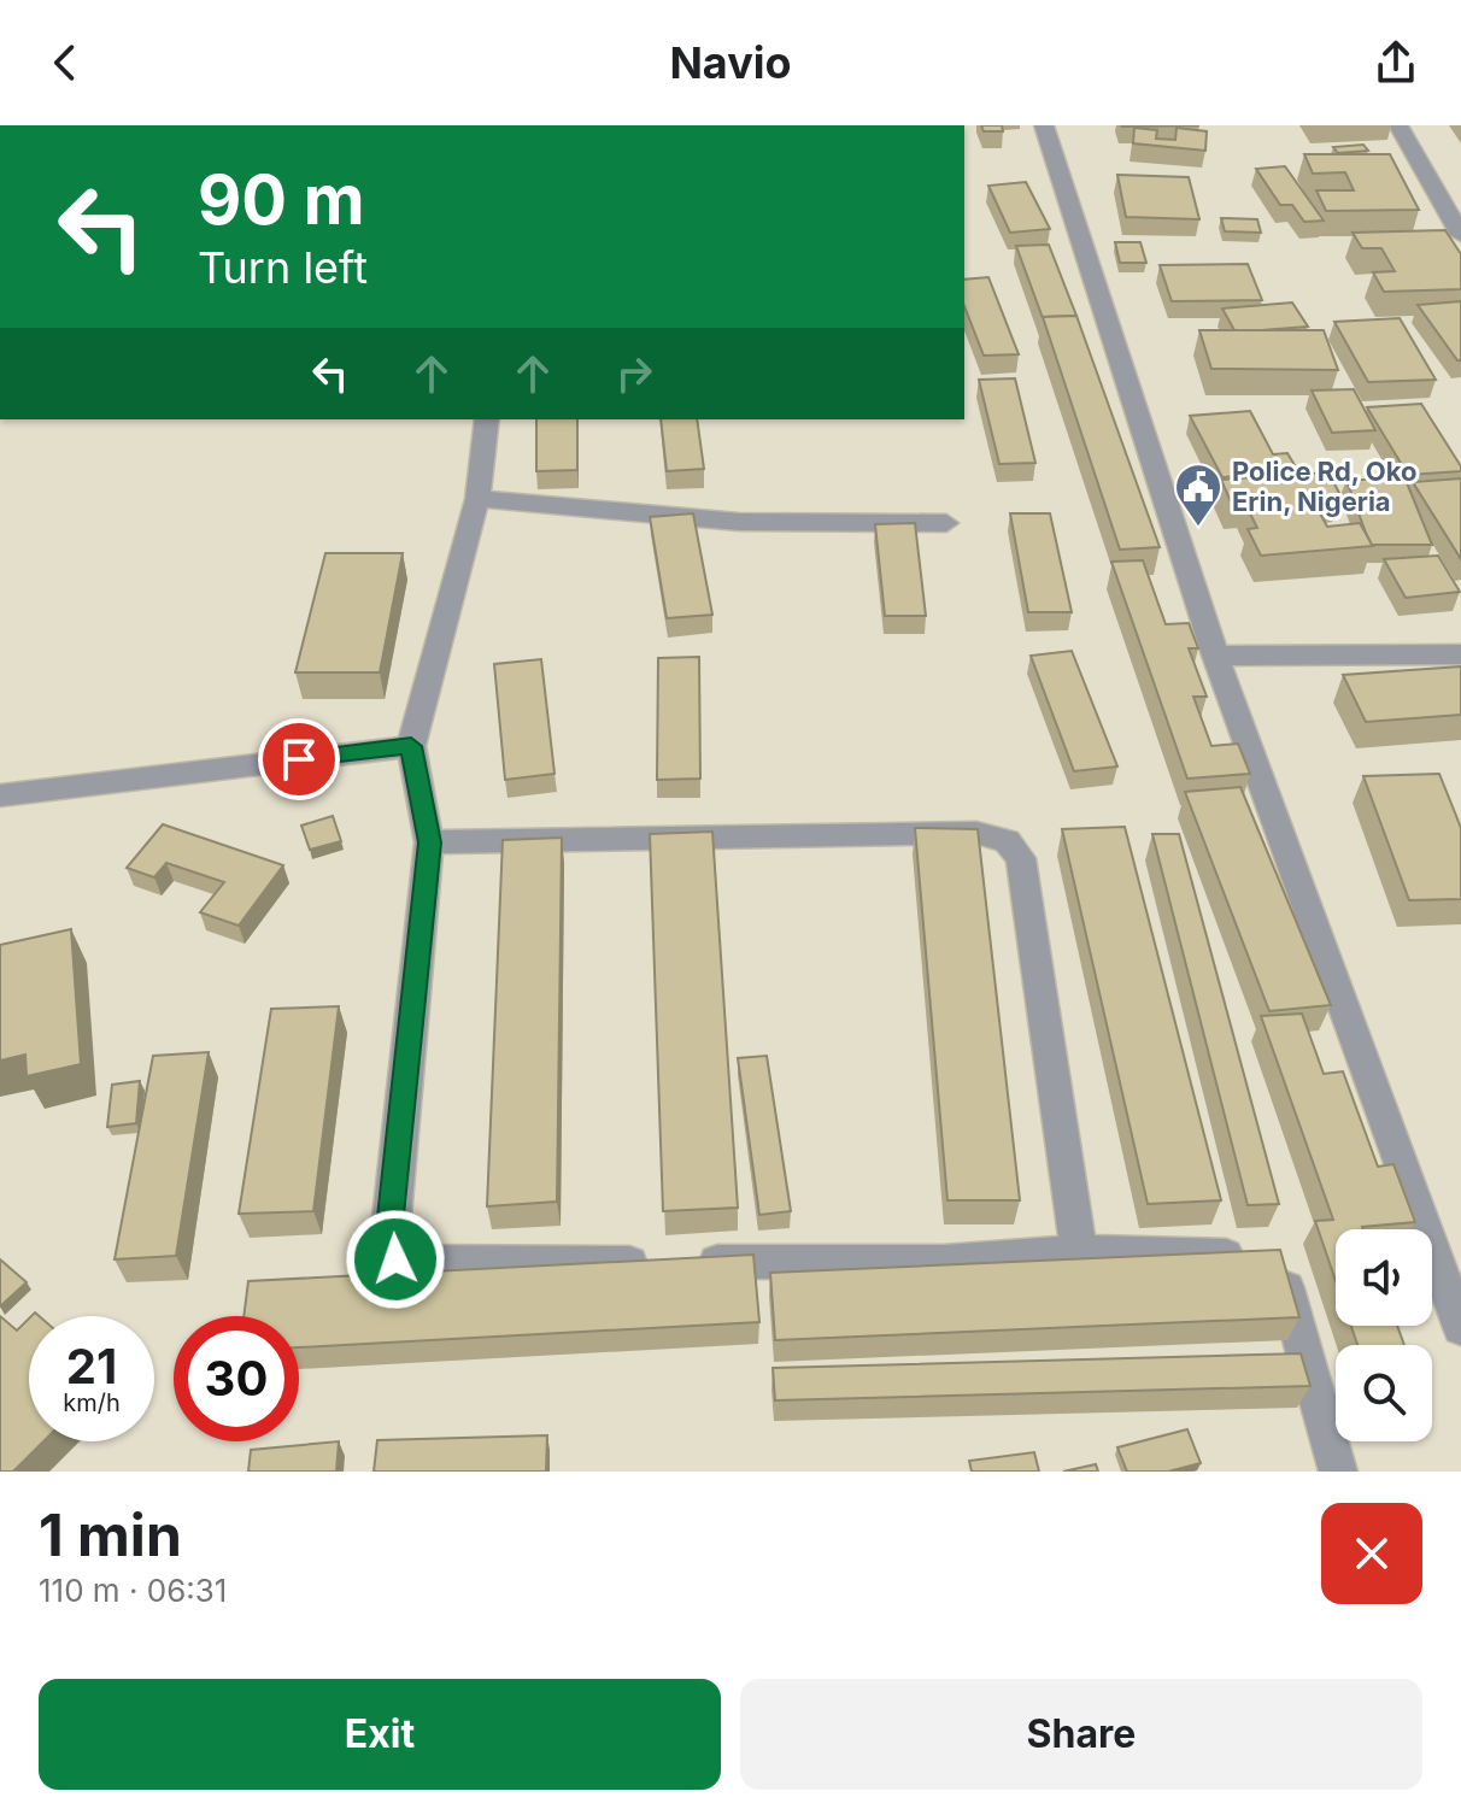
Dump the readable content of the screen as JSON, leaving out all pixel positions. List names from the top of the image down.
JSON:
{
  "places": {
    "public building": ["Police Rd, Oko Erin, Nigeria"]
  },
  "page": {
    "header": "Navio",
    "turn": ["90 m", "Turn left"],
    "speed": "21 km/h",
    "limit": "30",
    "heading": ["1 min", "110 m · 06:31"],
    "buttons": ["Exit", "Share"]
  }
}
